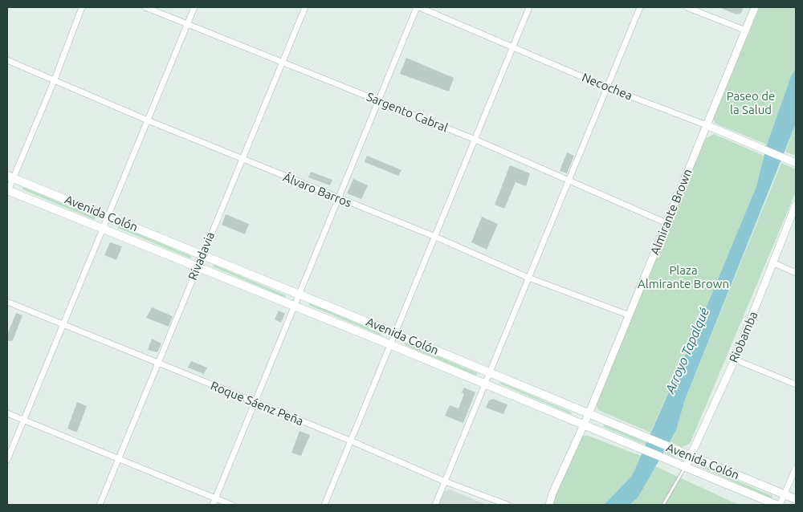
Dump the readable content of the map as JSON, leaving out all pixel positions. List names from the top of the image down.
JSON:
{
  "streets": {
    "main road": ["Avenida Colón"],
    "street": [
      "Necochea",
      "Sargento Cabral",
      "Álvaro Barros",
      "Almirante Brown",
      "Rivadavia",
      "Riobamba",
      "Roque Sáenz Peña"
    ]
  },
  "crossings": [
    ["Necochea", "Almirante Brown"],
    ["Sargento Cabral", "Almirante Brown"],
    ["Sargento Cabral", "Rivadavia"],
    ["Álvaro Barros", "Almirante Brown"],
    ["Álvaro Barros", "Rivadavia"],
    ["Almirante Brown", "Avenida Colón"],
    ["Avenida Colón", "Rivadavia"],
    ["Avenida Colón", "Riobamba"],
    ["Rivadavia", "Roque Sáenz Peña"]
  ],
  "water": ["Arroyo Tapalqué"],
  "parks": ["Paseo de la Salud", "Plaza Almirante Brown"]
}
